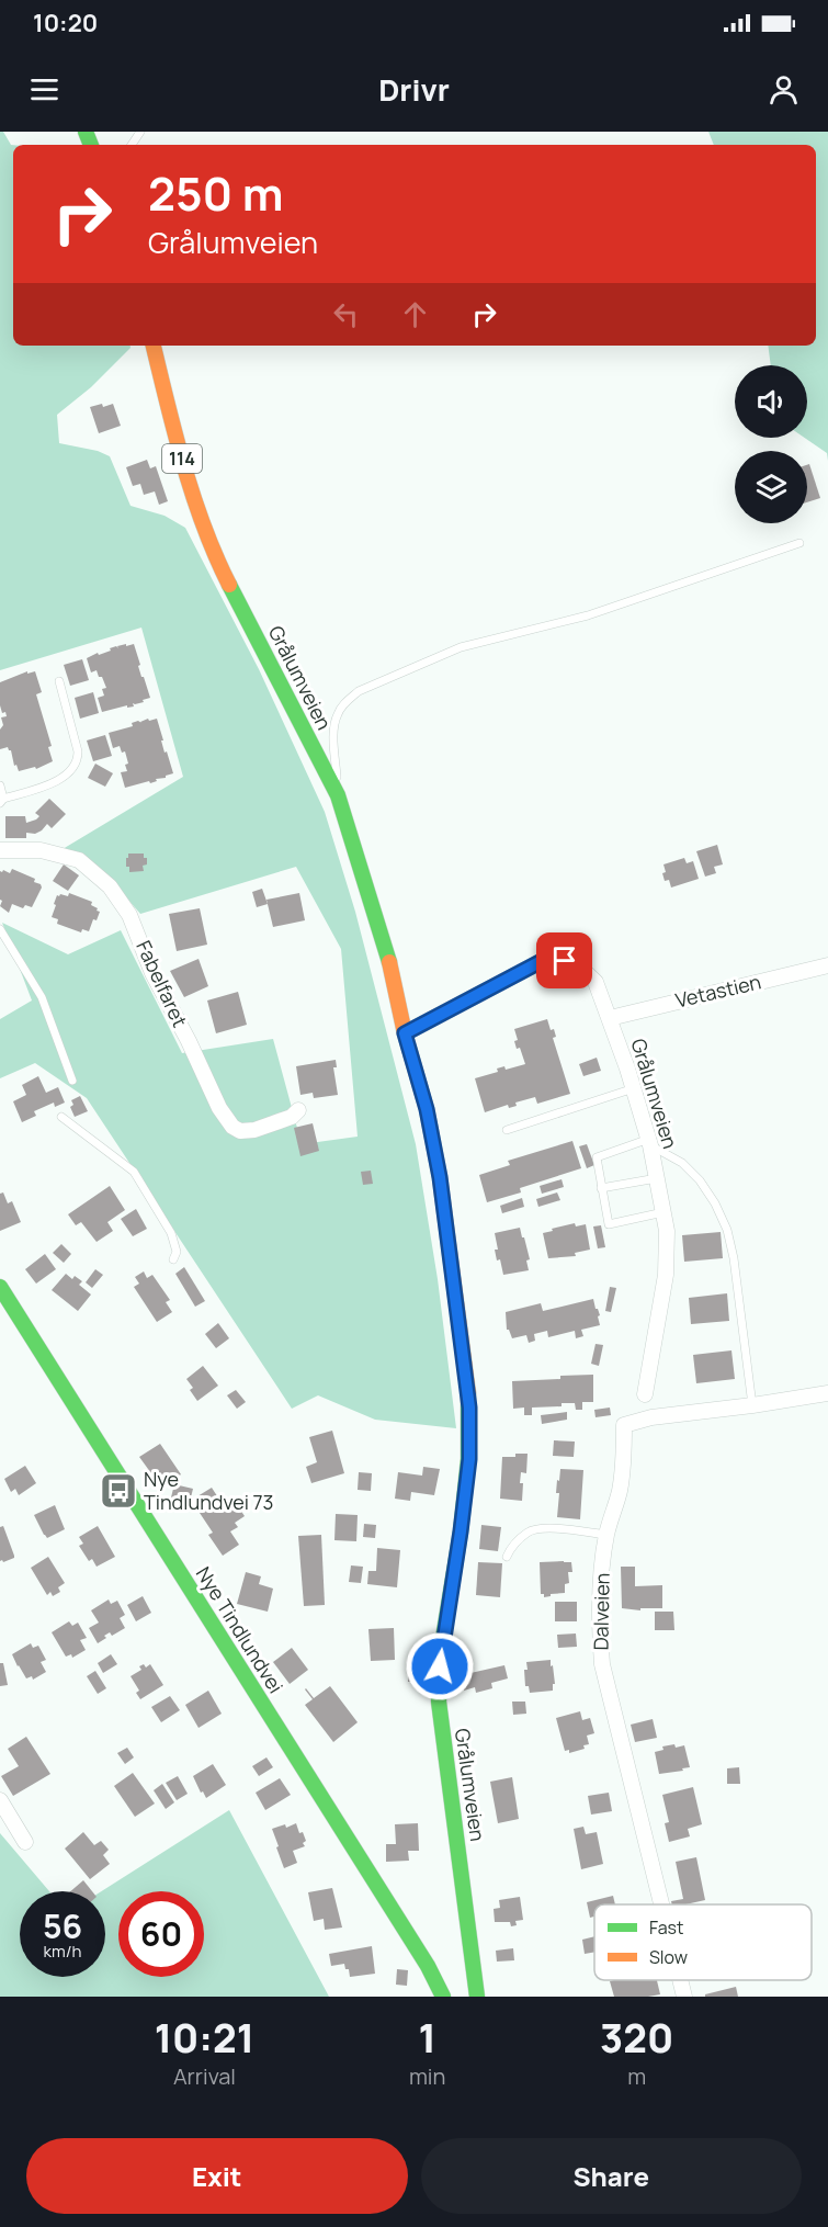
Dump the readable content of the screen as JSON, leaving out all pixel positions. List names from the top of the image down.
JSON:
{
  "streets": {
    "main road": ["114", "Grålumveien", "Nye Tindlundvei"],
    "street": ["Fabelfaret", "Vetastien", "Dalveien"]
  },
  "crossings": [
    ["Grålumveien", "Vetastien"]
  ],
  "places": {
    "bus stop": ["Nye Tindlundvei 73"]
  },
  "legend": ["Fast", "Slow"],
  "page": {
    "status": "10:20",
    "header": "Drivr",
    "turn": ["250 m", "Grålumveien"],
    "speed": "56 km/h",
    "limit": "60",
    "eta": [
      "10:21",
      "Arrival",
      "1",
      "min",
      "320",
      "m"
    ],
    "buttons": ["Exit", "Share"]
  }
}
